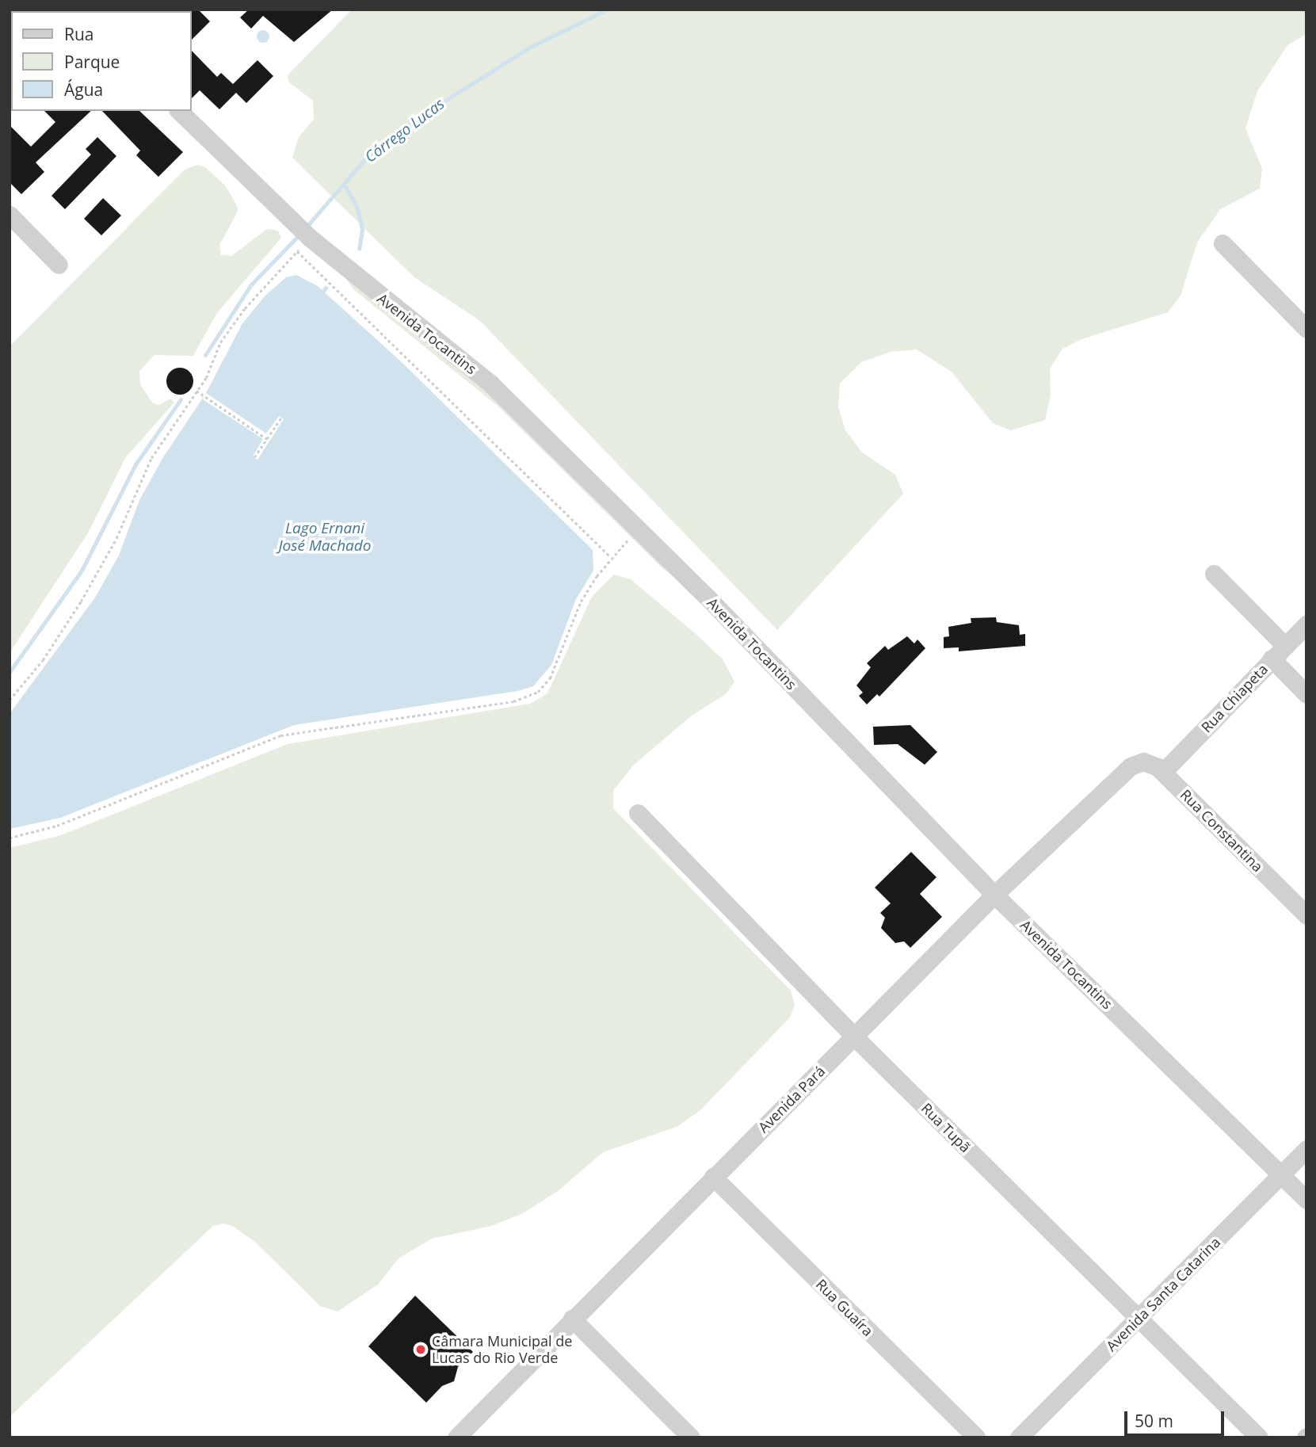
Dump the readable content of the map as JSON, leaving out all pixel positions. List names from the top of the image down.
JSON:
{
  "streets": {
    "street": [
      "Avenida Tocantins",
      "Rua Chiapeta",
      "Rua Constantina",
      "Avenida Pará",
      "Rua Tupã",
      "Avenida Santa Catarina",
      "Rua Guaíra"
    ]
  },
  "crossings": [
    ["Avenida Tocantins", "Avenida Pará"],
    ["Avenida Tocantins", "Avenida Santa Catarina"],
    ["Rua Chiapeta", "Rua Constantina"],
    ["Rua Constantina", "Avenida Pará"],
    ["Avenida Pará", "Rua Tupã"],
    ["Avenida Pará", "Rua Guaíra"],
    ["Rua Tupã", "Avenida Santa Catarina"]
  ],
  "water": ["Córrego Lucas", "Lago Ernani José Machado"],
  "places": ["Câmara Municipal de Lucas do Rio Verde"],
  "legend": ["Rua", "Parque", "Água"],
  "scale_bar": "50 m"
}
